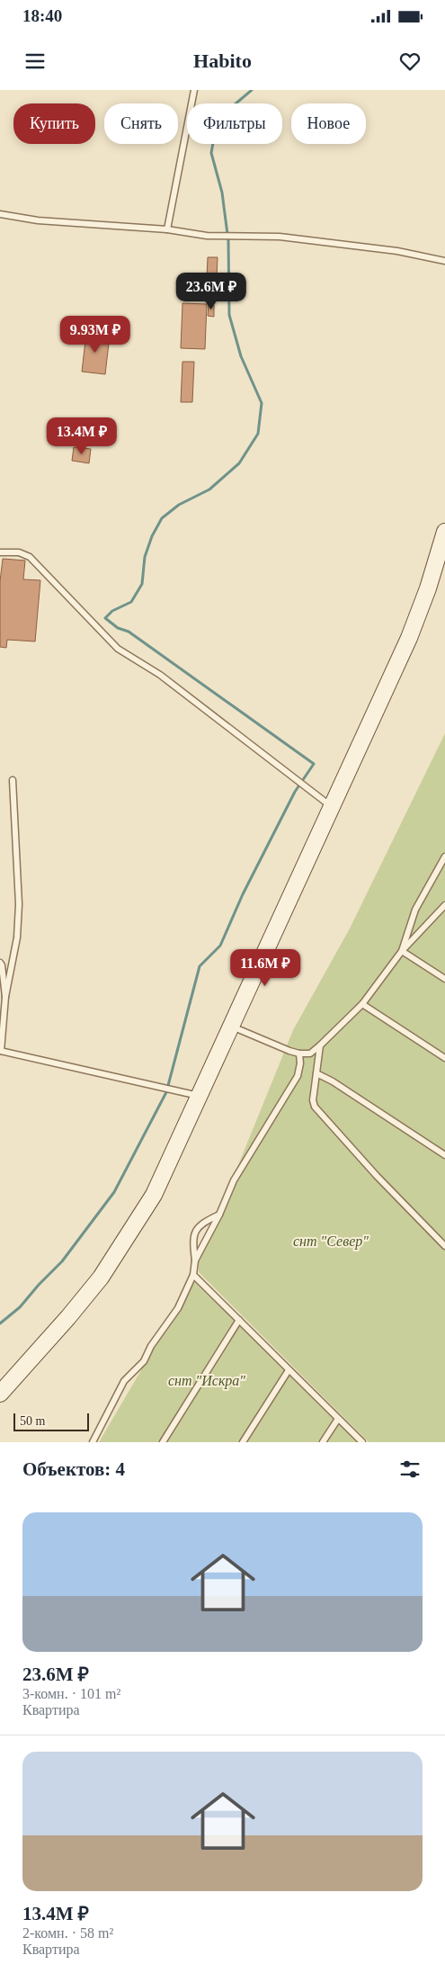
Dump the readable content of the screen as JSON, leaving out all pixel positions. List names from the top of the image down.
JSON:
{
  "parks": ["снт \"Север\"", "снт \"Искра\""],
  "scale_bar": "50 m",
  "page": {
    "status": "18:40",
    "header": "Habito",
    "chip": [
      "Купить",
      "Снять",
      "Фильтры",
      "Новое"
    ],
    "price": [
      "23.6M ₽",
      "9.93M ₽",
      "13.4M ₽",
      "11.6M ₽"
    ],
    "scale": "50 m",
    "heading": "Объектов: 4",
    "list": [
      {
        "name": "23.6M ₽",
        "note": "3-комн. · 101 m² · Квартира"
      },
      {
        "name": "13.4M ₽",
        "note": "2-комн. · 58 m² · Квартира"
      }
    ]
  }
}
